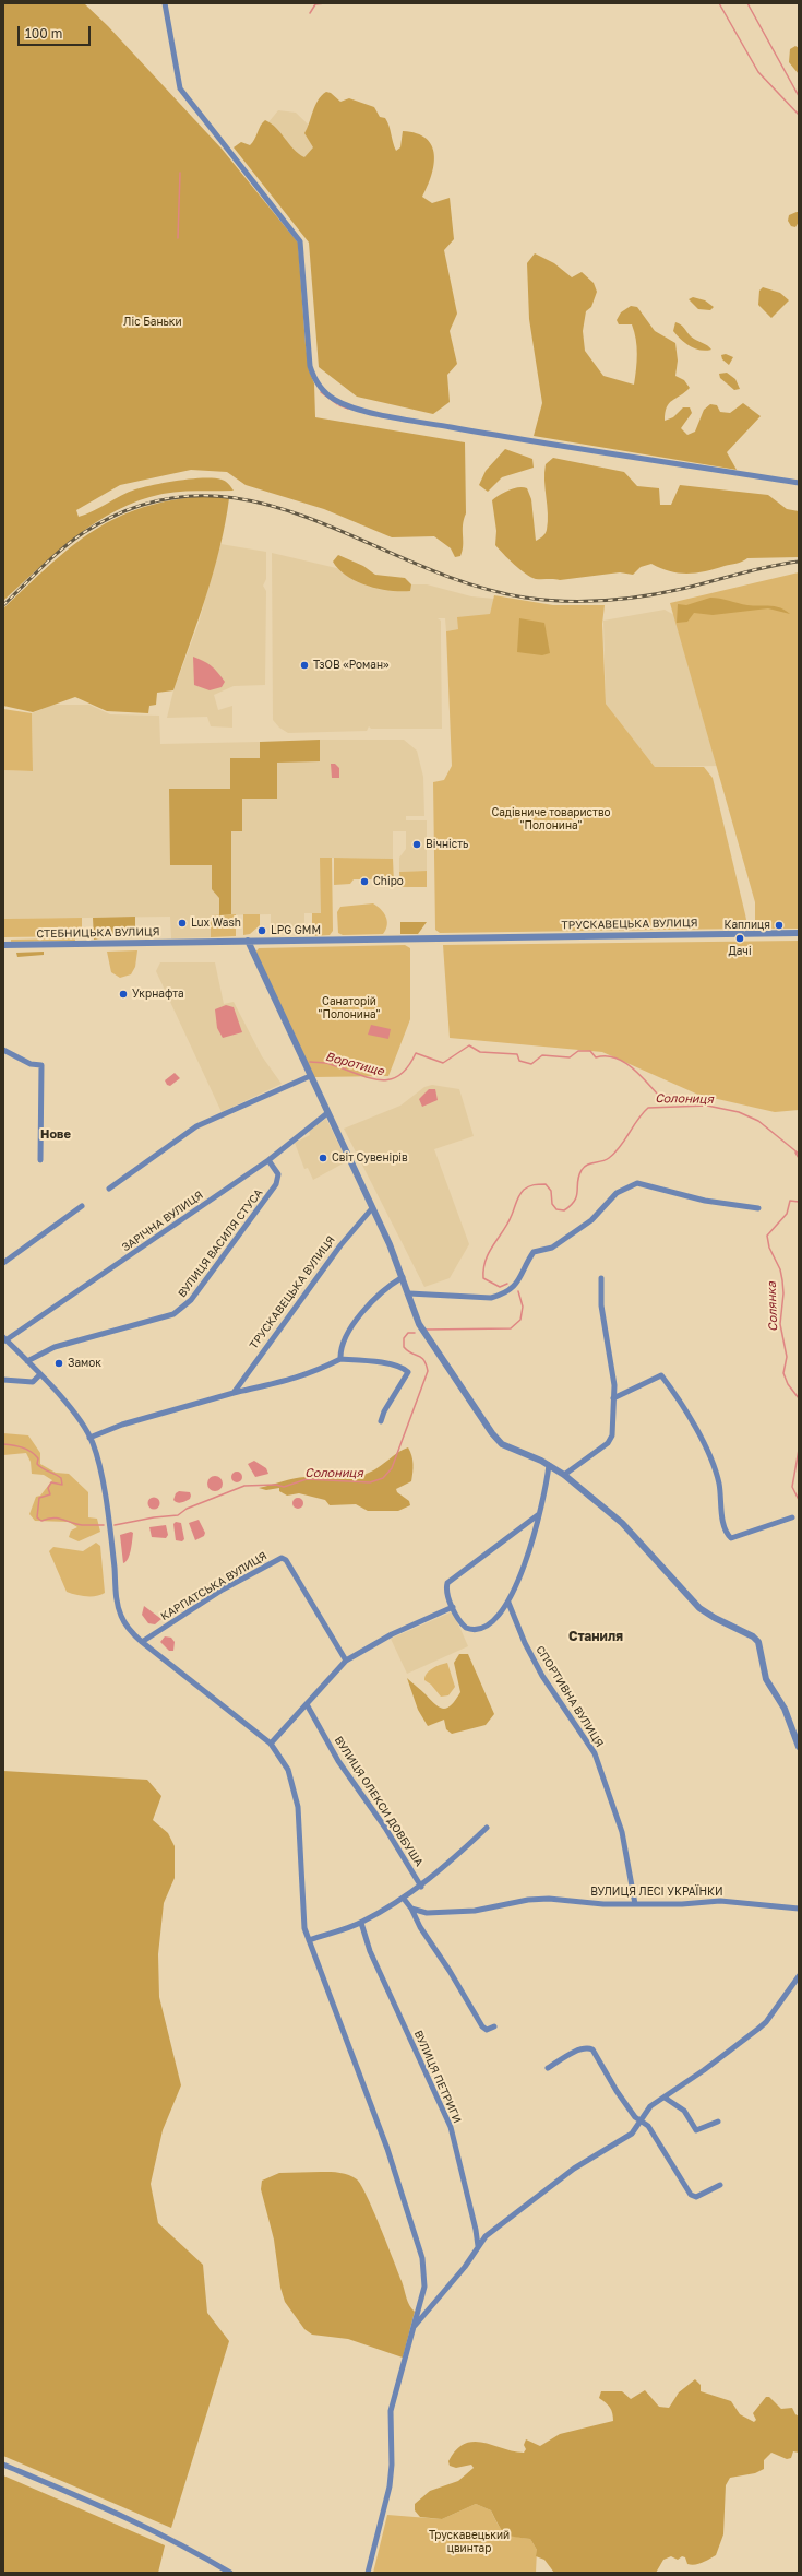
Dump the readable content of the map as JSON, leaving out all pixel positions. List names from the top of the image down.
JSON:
{
  "streets": {
    "street": [
      "ТРУСКАВЕЦЬКА ВУЛИЦЯ",
      "СТЕБНИЦЬКА ВУЛИЦЯ",
      "ЗАРІЧНА ВУЛИЦЯ",
      "ВУЛИЦЯ ВАСИЛЯ СТУСА",
      "КАРПАТСЬКА ВУЛИЦЯ",
      "СПОРТИВНА ВУЛИЦЯ",
      "ВУЛИЦЯ ОЛЕКСИ ДОВБУША",
      "ВУЛИЦЯ ЛЕСІ УКРАЇНКИ",
      "ВУЛИЦЯ ПЕТРИГИ"
    ]
  },
  "crossings": [
    ["ТРУСКАВЕЦЬКА ВУЛИЦЯ", "СТЕБНИЦЬКА ВУЛИЦЯ"],
    ["ЗАРІЧНА ВУЛИЦЯ", "ВУЛИЦЯ ВАСИЛЯ СТУСА"],
    ["СПОРТИВНА ВУЛИЦЯ", "ВУЛИЦЯ ЛЕСІ УКРАЇНКИ"]
  ],
  "districts": ["Нове", "Станиля"],
  "water": ["Воротище", "Солониця", "Солянка"],
  "parks": [
    "Ліс Баньки",
    "Садівниче товариство \"Полонина\"",
    "Санаторій \"Полонина\"",
    "Трускавецький цвинтар"
  ],
  "places": [
    "ТзОВ «Роман»",
    "Вічність",
    "Chipo",
    "Lux Wash",
    "Каплиця",
    "LPG GMM",
    "Дачі",
    "Укрнафта",
    "Світ Сувенірів",
    "Замок"
  ],
  "scale_bar": "100 m"
}
